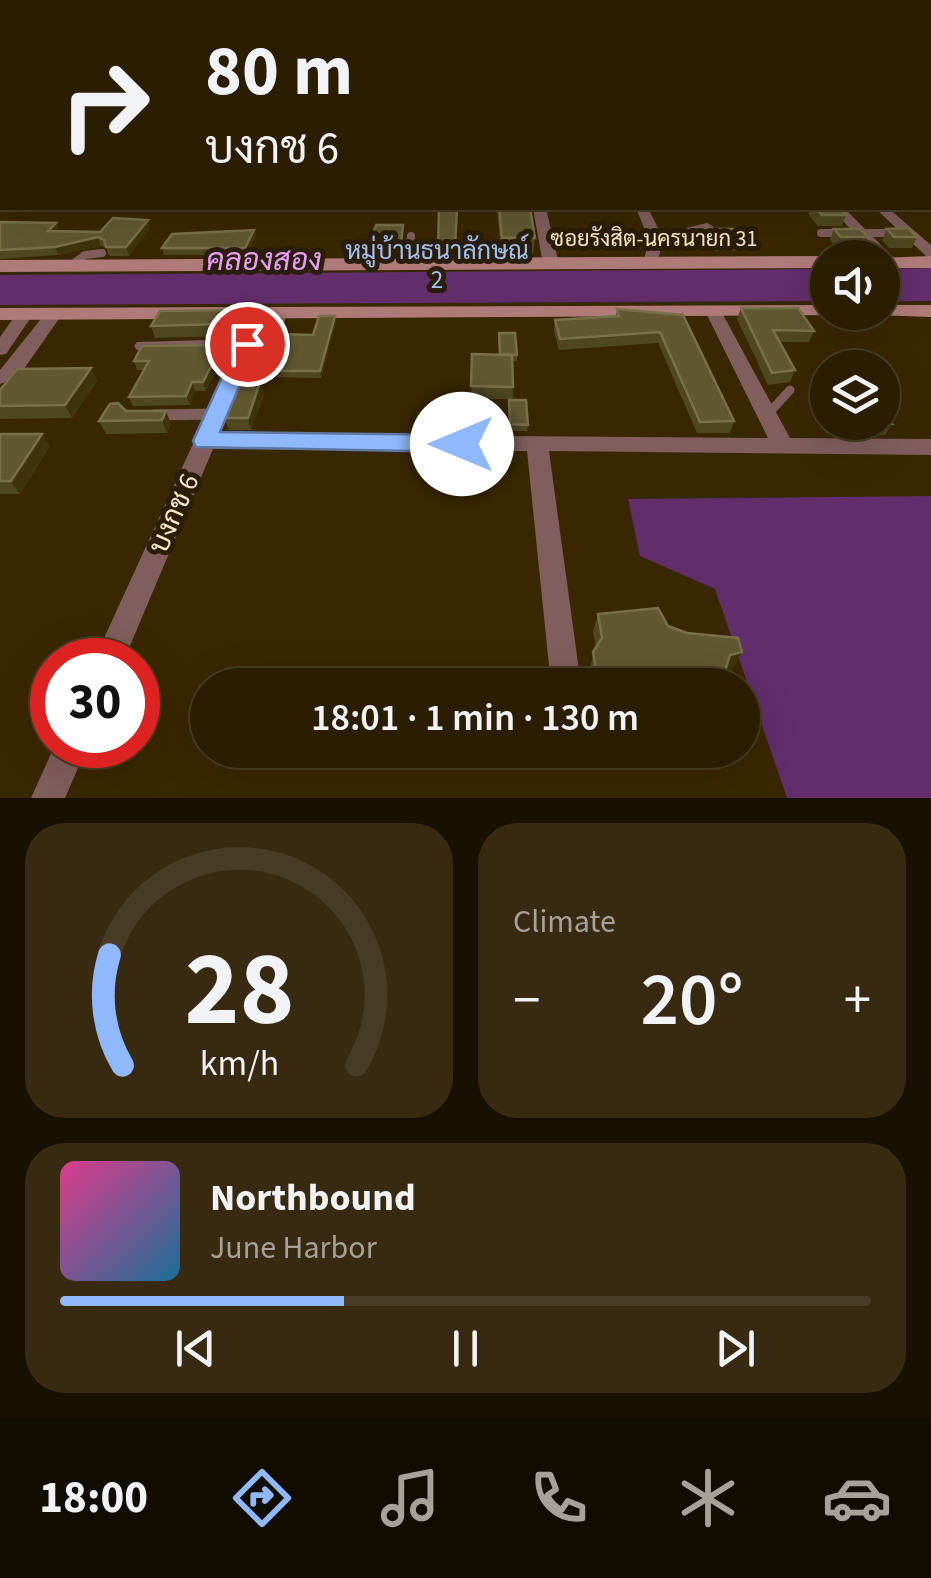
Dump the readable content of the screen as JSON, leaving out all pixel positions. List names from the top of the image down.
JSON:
{
  "streets": {
    "street": ["ซอยรังสิต-นครนายก 31", "บงกช 6"]
  },
  "districts": ["หมู่บ้านธนาลักษณ์ 2"],
  "water": ["คลองสอง"],
  "page": {
    "turn": ["80 m", "บงกช 6"],
    "limit": "30",
    "trip": "18:01 · 1 min · 130 m",
    "tile": "Climate",
    "heat": ["−", "20°", "+"],
    "song": ["Northbound", "June Harbor"],
    "tabs": "18:00",
    "gauge": ["28", "km/h"]
  }
}
